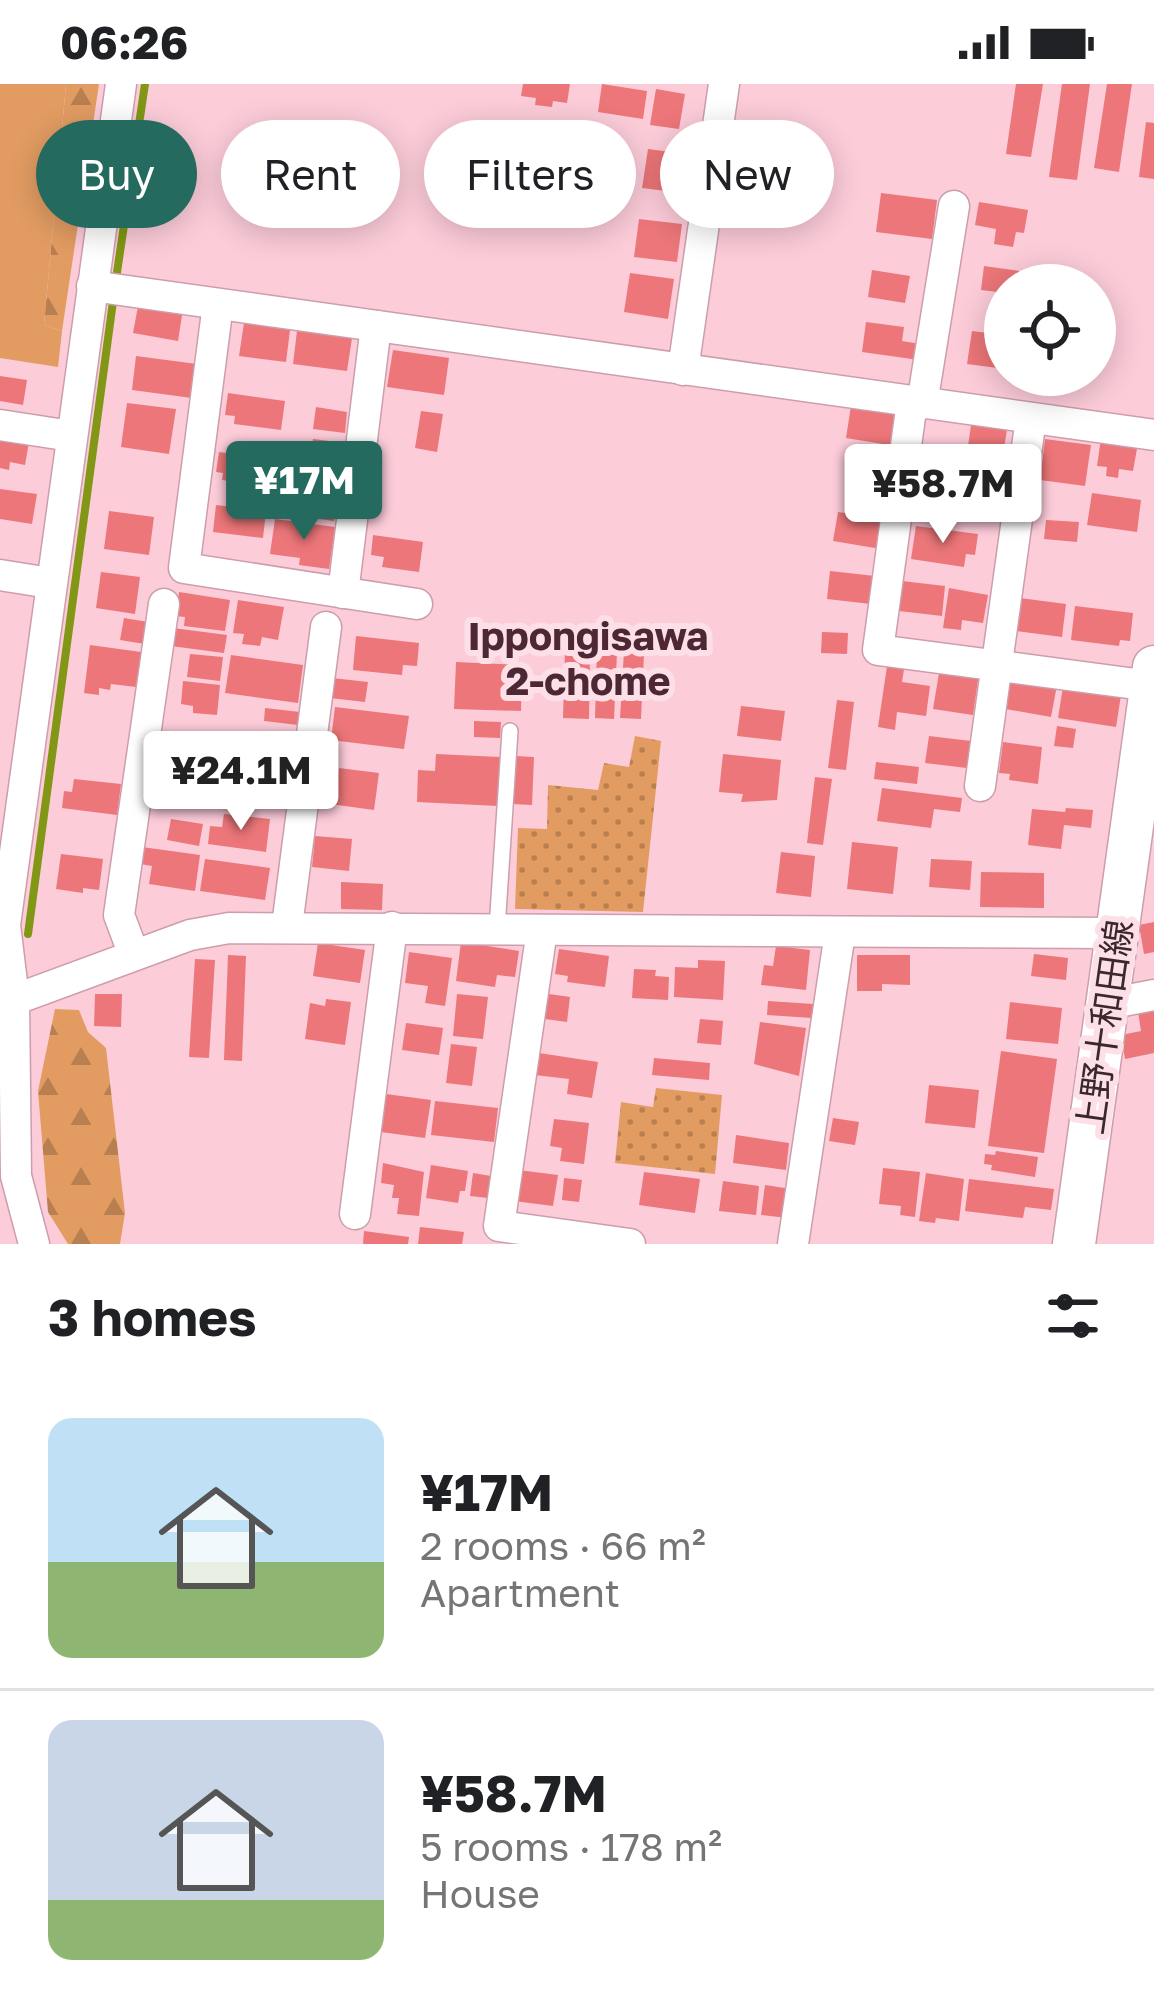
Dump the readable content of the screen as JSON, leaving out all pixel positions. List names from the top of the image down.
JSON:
{
  "streets": {
    "main road": ["上野十和田線"]
  },
  "districts": ["Ippongisawa 2-chome"],
  "page": {
    "status": "06:26",
    "chip": [
      "Buy",
      "Rent",
      "Filters",
      "New"
    ],
    "price": ["¥17M", "¥58.7M", "¥24.1M"],
    "heading": "3 homes",
    "list": [
      {
        "name": "¥17M",
        "note": "2 rooms · 66 m² · Apartment"
      },
      {
        "name": "¥58.7M",
        "note": "5 rooms · 178 m² · House"
      }
    ]
  }
}
